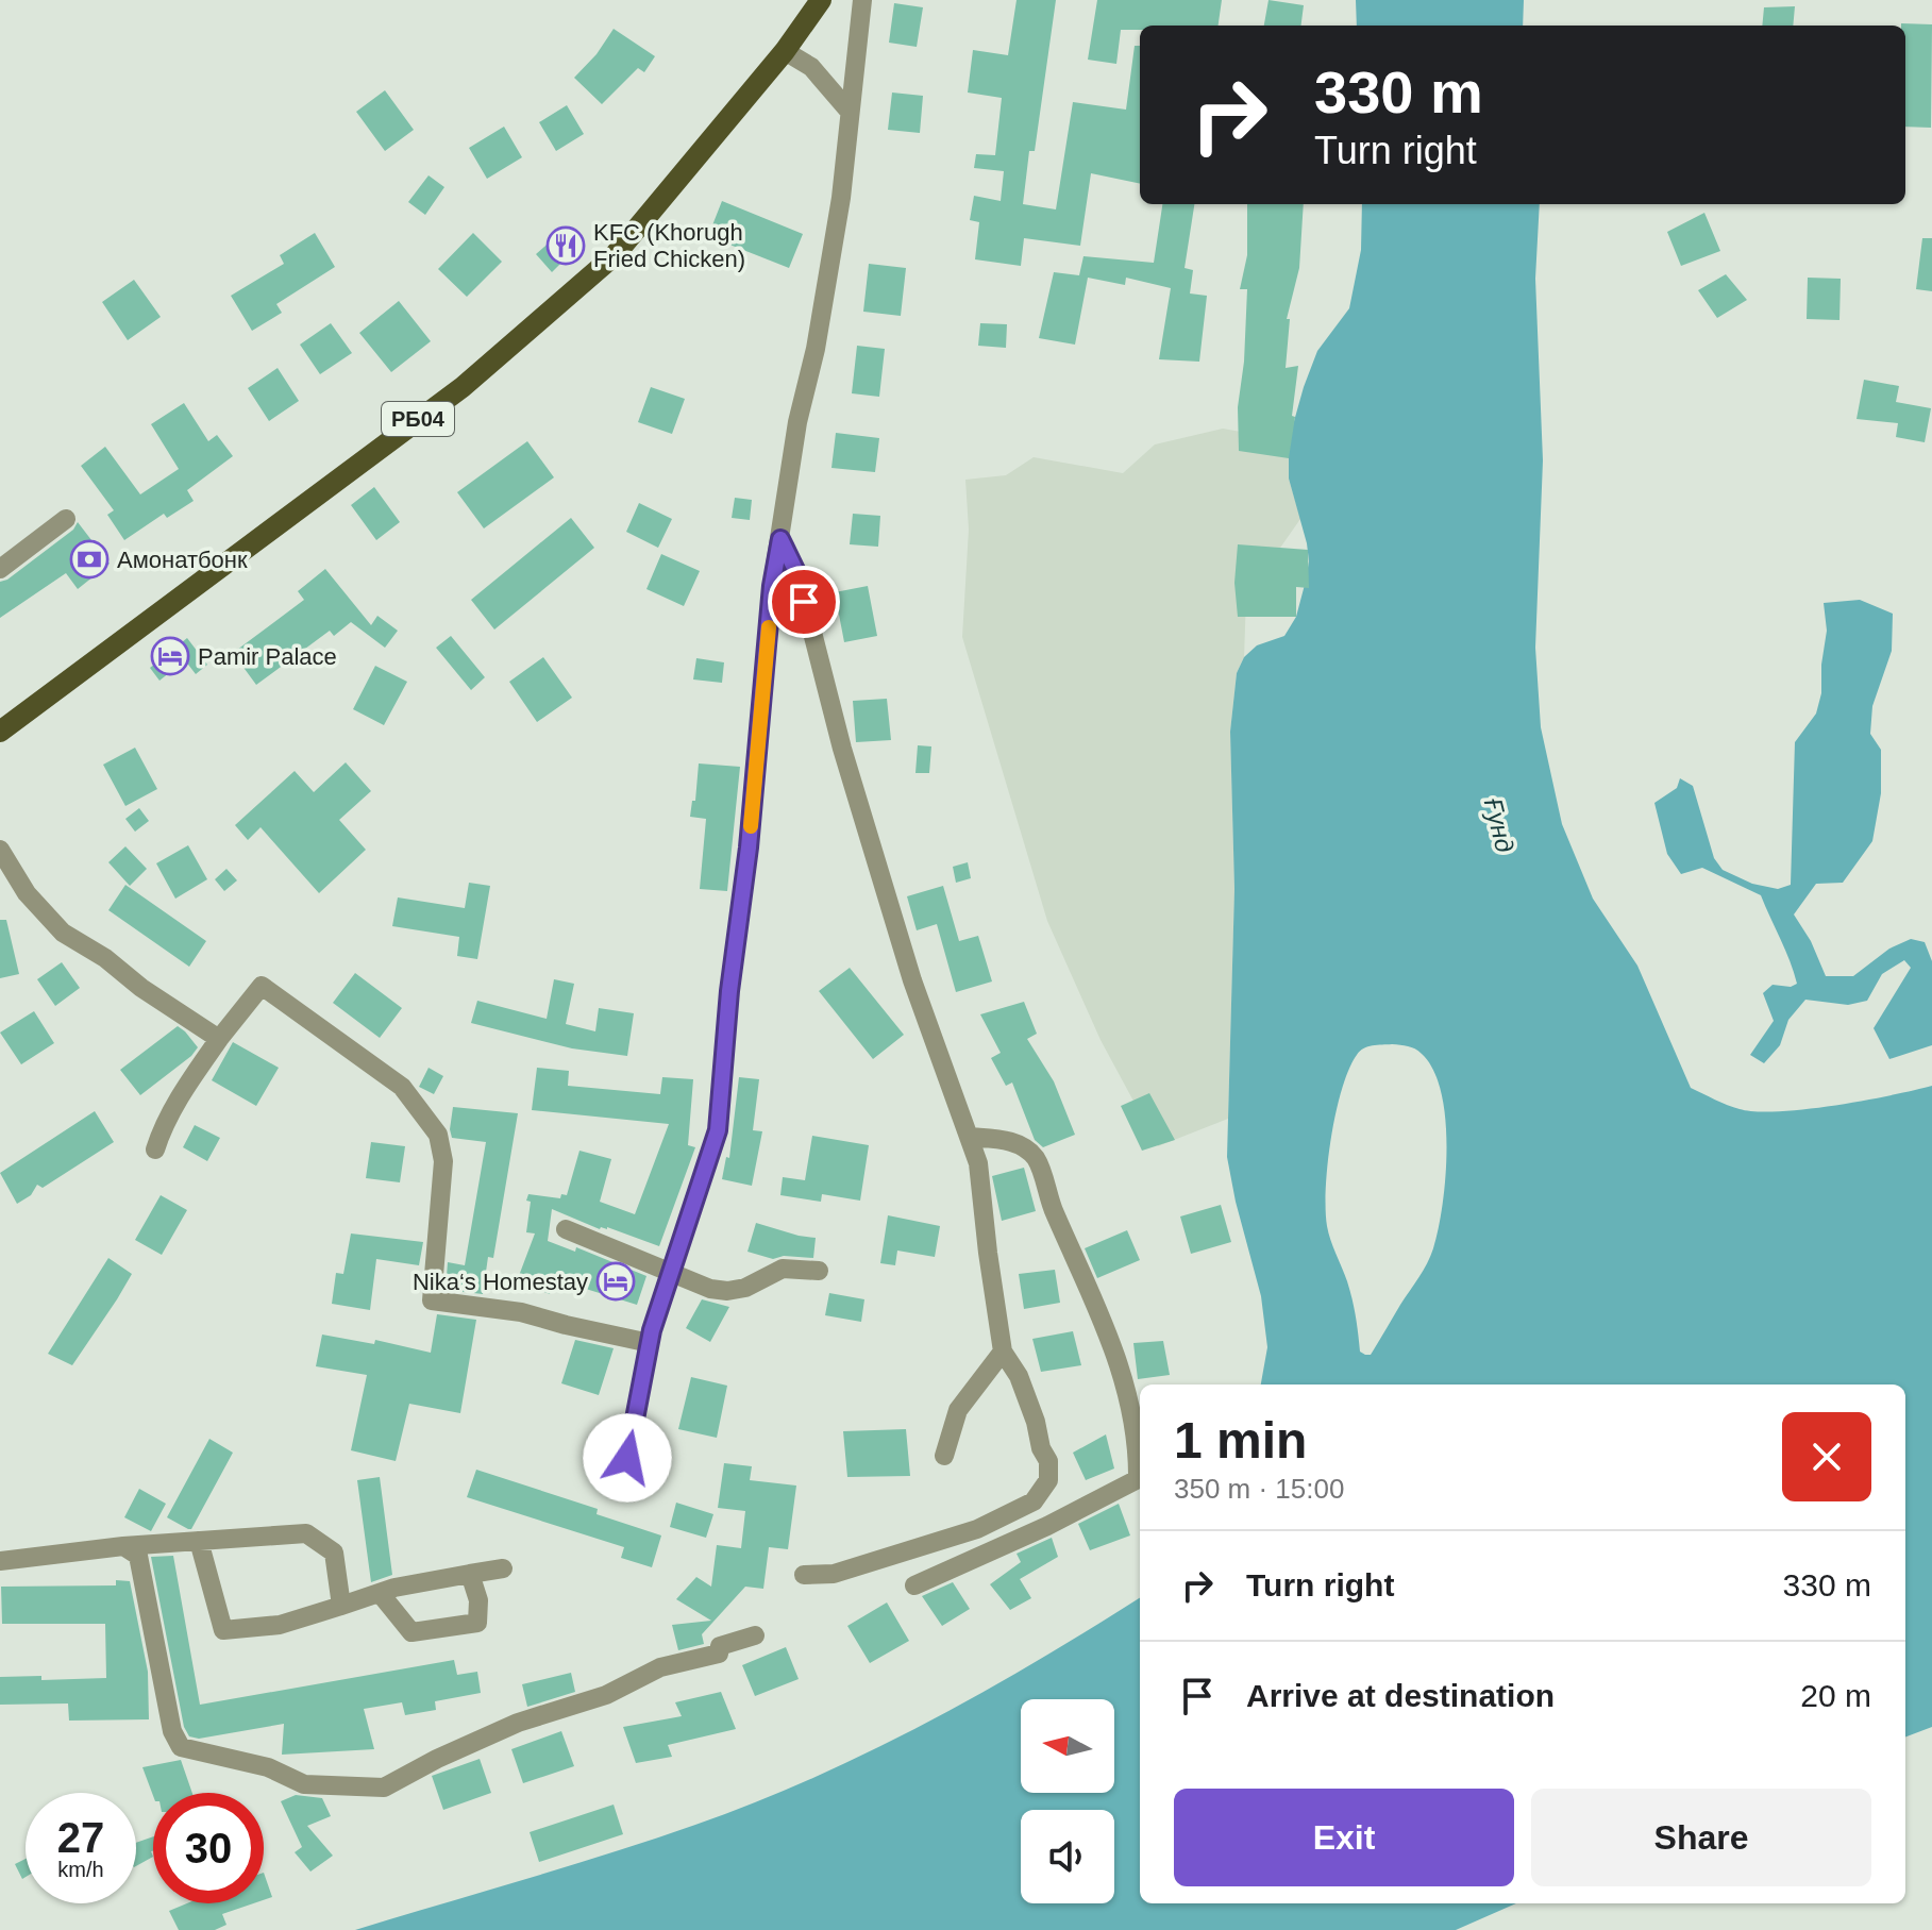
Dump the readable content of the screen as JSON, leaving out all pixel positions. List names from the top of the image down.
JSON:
{
  "streets": {
    "main road": ["РБ04"]
  },
  "water": ["Ғунд"],
  "places": {
    "restaurant": ["KFC (Khorugh Fried Chicken)"],
    "bank": ["Амонатбонк"],
    "hotel": ["Pamir Palace", "Nika‘s Homestay"]
  },
  "north": "left",
  "page": {
    "turn": ["330 m", "Turn right"],
    "heading": ["1 min", "350 m · 15:00"],
    "list": [
      {
        "name": "Turn right",
        "value": "330 m"
      },
      {
        "name": "Arrive at destination",
        "value": "20 m"
      }
    ],
    "buttons": ["Exit", "Share"],
    "speed": "27 km/h",
    "limit": "30"
  }
}
